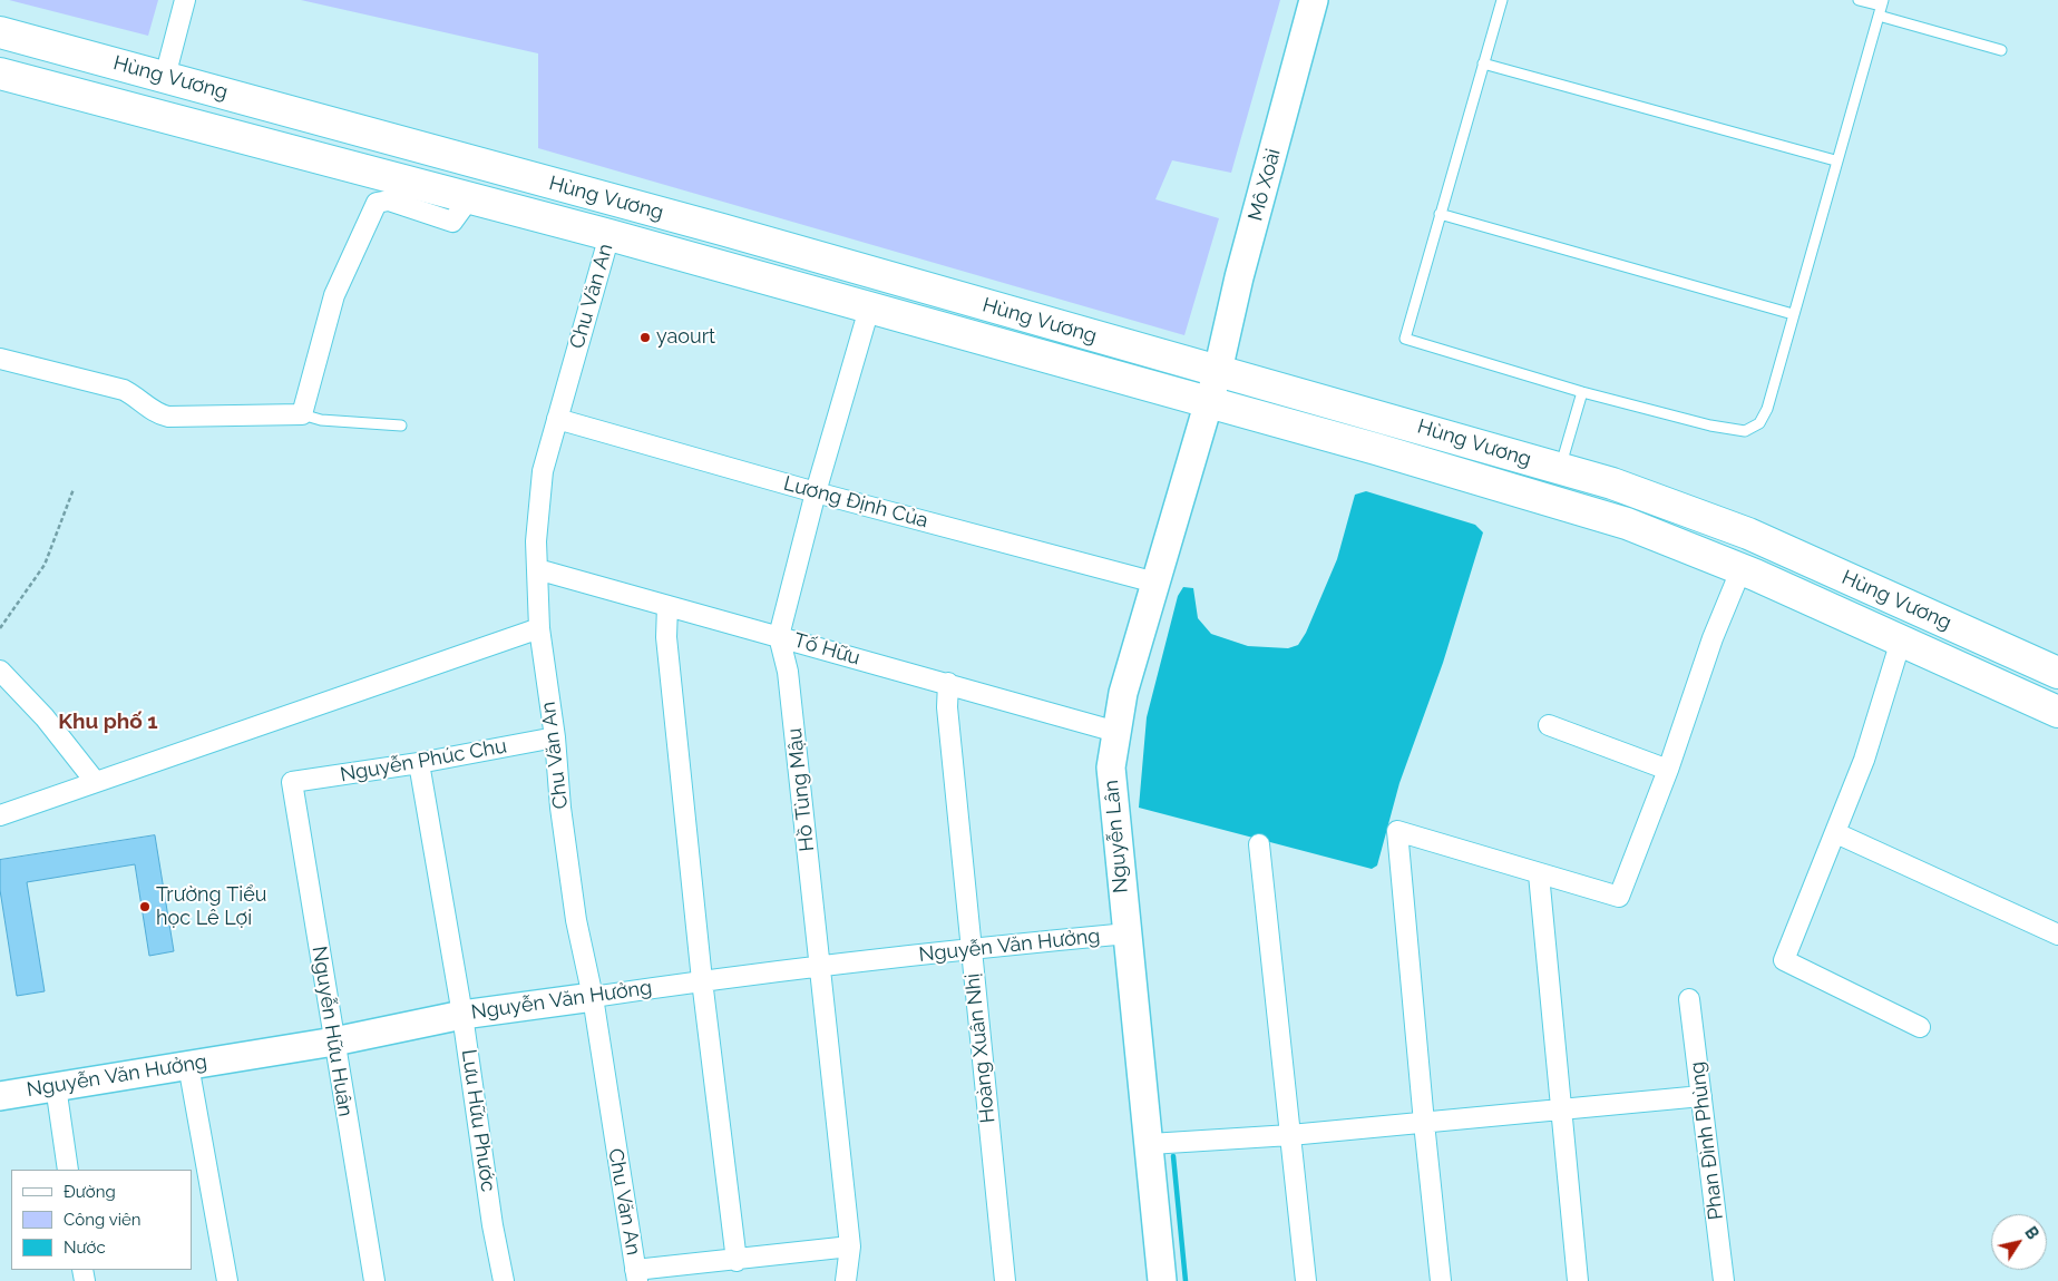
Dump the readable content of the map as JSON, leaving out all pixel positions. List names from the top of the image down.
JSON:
{
  "streets": {
    "main road": ["Hùng Vương"],
    "street": [
      "Mô Xoài",
      "Chu Văn An",
      "Lương Định Của",
      "Tố Hữu",
      "Nguyễn Phúc Chu",
      "Hồ Tùng Mậu",
      "Nguyễn Lân",
      "Nguyễn Văn Hưởng",
      "Nguyễn Hữu Huân",
      "Hoàng Xuân Nhị",
      "Lưu Hữu Phước",
      "Phan Đình Phùng"
    ]
  },
  "crossings": [
    ["Hùng Vương", "Mô Xoài"],
    ["Hùng Vương", "Chu Văn An"],
    ["Hùng Vương", "Hồ Tùng Mậu"],
    ["Hùng Vương", "Nguyễn Lân"],
    ["Mô Xoài", "Nguyễn Lân"],
    ["Chu Văn An", "Lương Định Của"],
    ["Chu Văn An", "Tố Hữu"],
    ["Chu Văn An", "Nguyễn Phúc Chu"],
    ["Chu Văn An", "Nguyễn Văn Hưởng"],
    ["Lương Định Của", "Hồ Tùng Mậu"],
    ["Lương Định Của", "Nguyễn Lân"],
    ["Tố Hữu", "Hồ Tùng Mậu"],
    ["Tố Hữu", "Nguyễn Lân"],
    ["Tố Hữu", "Hoàng Xuân Nhị"],
    ["Nguyễn Phúc Chu", "Nguyễn Hữu Huân"],
    ["Nguyễn Phúc Chu", "Lưu Hữu Phước"],
    ["Hồ Tùng Mậu", "Nguyễn Văn Hưởng"],
    ["Nguyễn Lân", "Nguyễn Văn Hưởng"],
    ["Nguyễn Văn Hưởng", "Nguyễn Hữu Huân"],
    ["Nguyễn Văn Hưởng", "Hoàng Xuân Nhị"],
    ["Nguyễn Văn Hưởng", "Lưu Hữu Phước"]
  ],
  "districts": ["Khu phố 1"],
  "places": ["yaourt", "Trường Tiểu học Lê Lợi"],
  "legend": ["Đường", "Công viên", "Nước"],
  "north": "top right"
}
